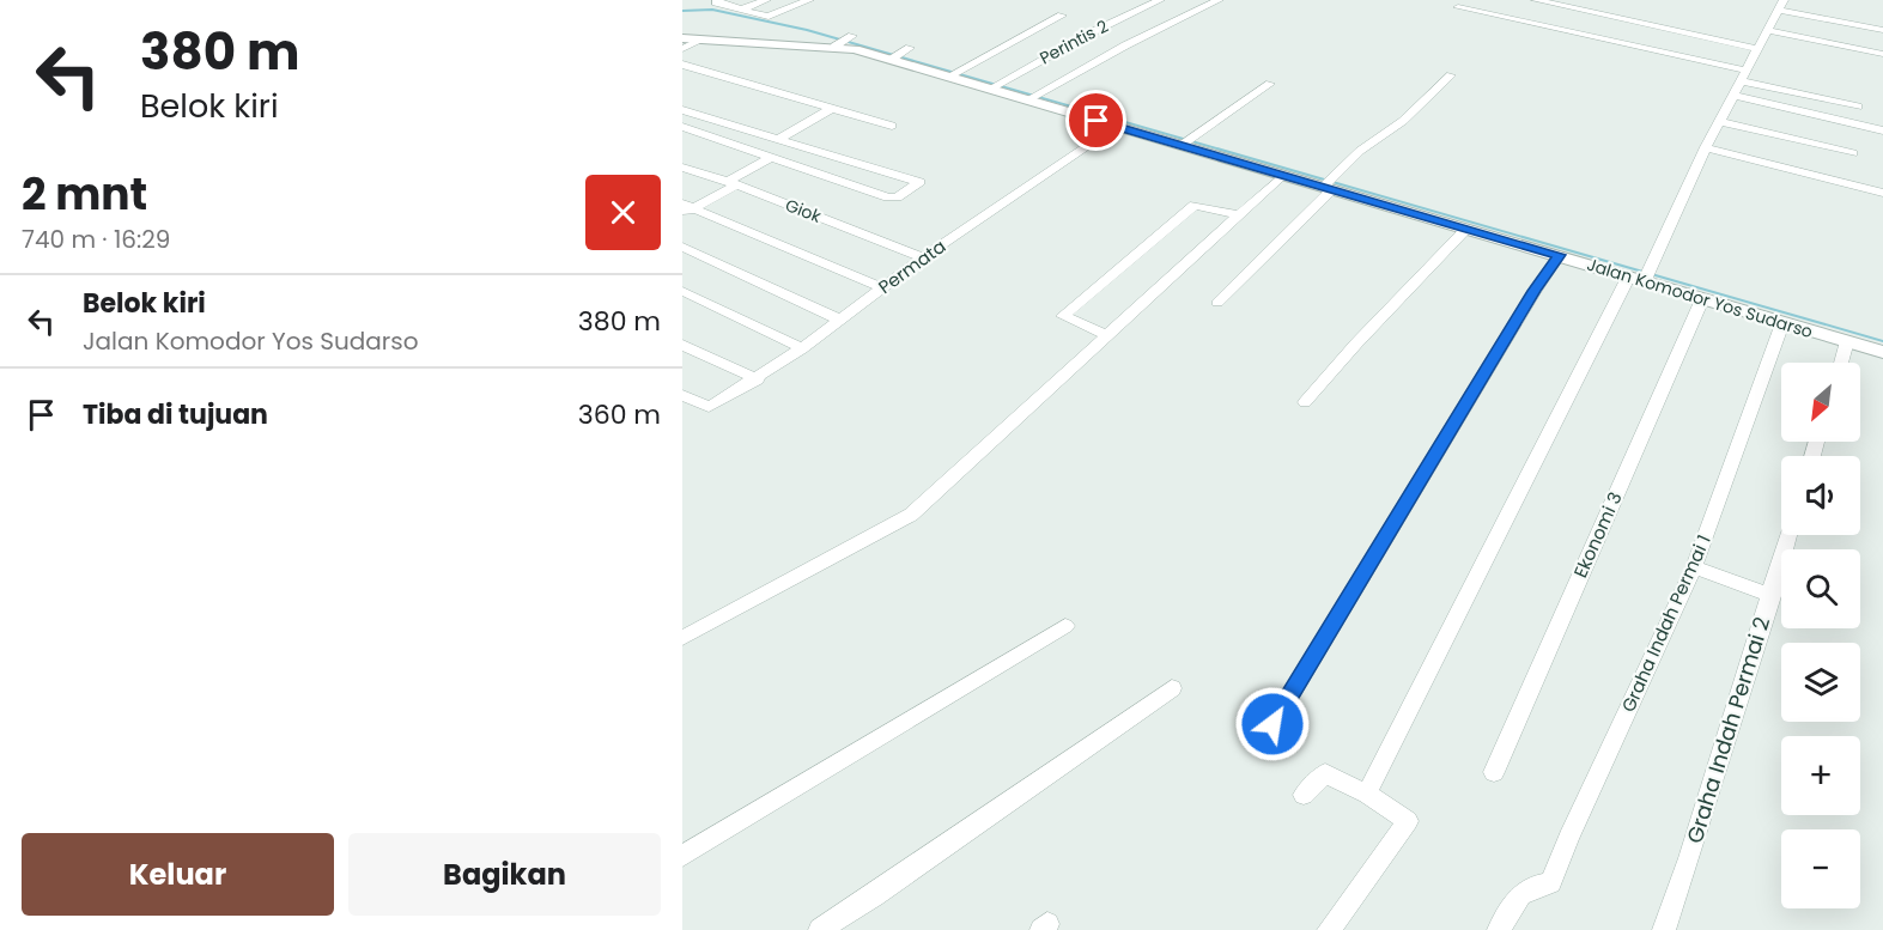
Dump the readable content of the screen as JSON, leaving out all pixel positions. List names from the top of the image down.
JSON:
{
  "streets": {
    "street": [
      "Perintis 2",
      "Giok",
      "Permata",
      "Jalan Komodor Yos Sudarso",
      "Ekonomi 3",
      "Graha Indah Permai 1",
      "Graha Indah Permai 2"
    ]
  },
  "crossings": [
    ["Perintis 2", "Jalan Komodor Yos Sudarso"],
    ["Giok", "Permata"],
    ["Permata", "Jalan Komodor Yos Sudarso"],
    ["Jalan Komodor Yos Sudarso", "Ekonomi 3"],
    ["Jalan Komodor Yos Sudarso", "Graha Indah Permai 1"]
  ],
  "north": "bottom left",
  "page": {
    "turn": ["380 m", "Belok kiri"],
    "heading": ["2 mnt", "740 m · 16:29"],
    "list": [
      {
        "name": "Belok kiri",
        "note": "Jalan Komodor Yos Sudarso",
        "value": "380 m"
      },
      {
        "name": "Tiba di tujuan",
        "value": "360 m"
      }
    ],
    "map_buttons": ["+", "−"],
    "buttons": ["Keluar", "Bagikan"]
  }
}
